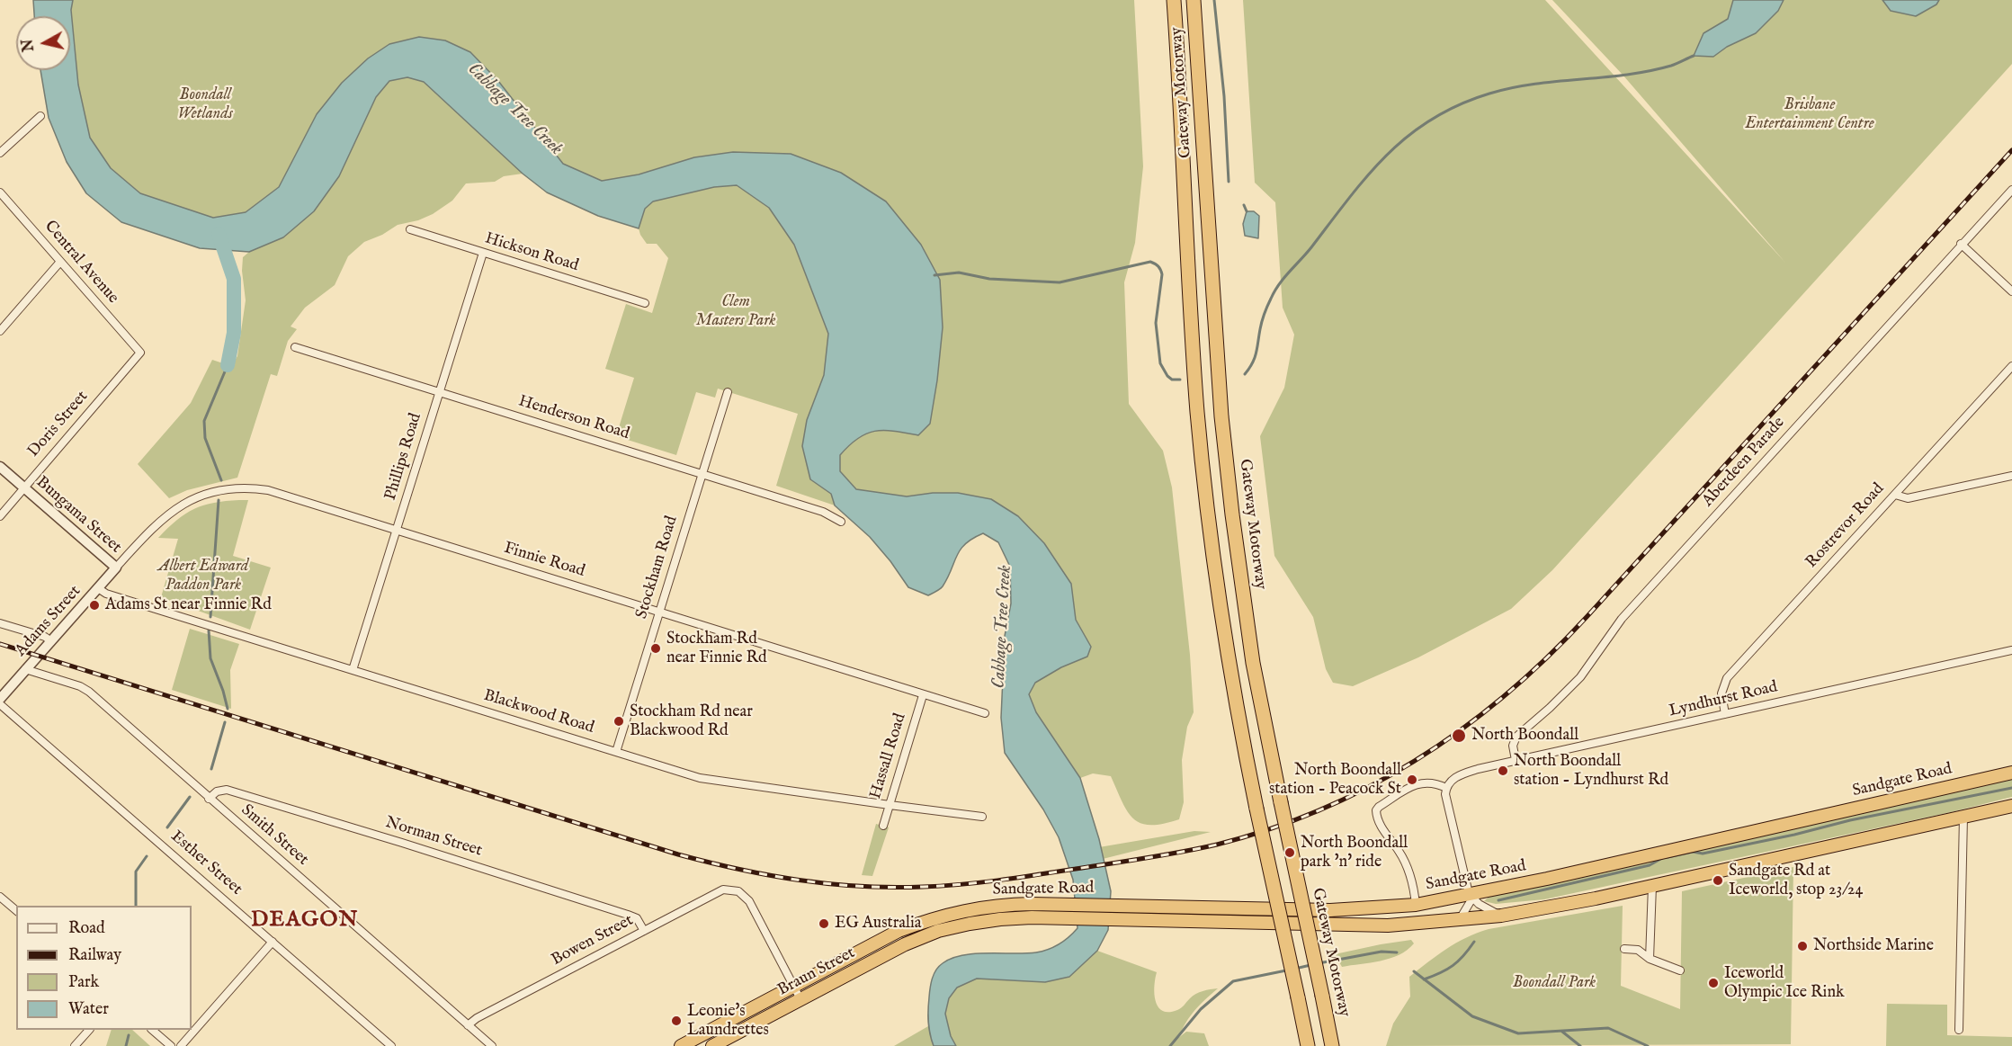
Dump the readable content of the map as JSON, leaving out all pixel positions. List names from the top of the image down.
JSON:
{
  "streets": {
    "highway": ["Gateway Motorway", "Sandgate Road", "Braun Street"],
    "street": [
      "Hickson Road",
      "Central Avenue",
      "Henderson Road",
      "Doris Street",
      "Phillips Road",
      "Aberdeen Parade",
      "Bungama Street",
      "Rostrevor Road",
      "Finnie Road",
      "Stockham Road",
      "Adams Street",
      "Lyndhurst Road",
      "Blackwood Road",
      "Hassall Road",
      "Smith Street",
      "Norman Street",
      "Esther Street",
      "Bowen Street"
    ]
  },
  "crossings": [
    ["Hickson Road", "Phillips Road"],
    ["Central Avenue", "Doris Street"],
    ["Henderson Road", "Phillips Road"],
    ["Henderson Road", "Stockham Road"],
    ["Doris Street", "Bungama Street"],
    ["Phillips Road", "Finnie Road"],
    ["Phillips Road", "Blackwood Road"],
    ["Aberdeen Parade", "Lyndhurst Road"],
    ["Bungama Street", "Finnie Road"],
    ["Bungama Street", "Adams Street"],
    ["Bungama Street", "Blackwood Road"],
    ["Rostrevor Road", "Lyndhurst Road"],
    ["Finnie Road", "Stockham Road"],
    ["Finnie Road", "Hassall Road"],
    ["Stockham Road", "Blackwood Road"],
    ["Adams Street", "Blackwood Road"],
    ["Adams Street", "Smith Street"],
    ["Blackwood Road", "Hassall Road"],
    ["Sandgate Road", "Braun Street"],
    ["Smith Street", "Norman Street"],
    ["Smith Street", "Bowen Street"],
    ["Norman Street", "Bowen Street"],
    ["Bowen Street", "Braun Street"]
  ],
  "districts": ["DEAGON"],
  "water": ["Cabbage Tree Creek"],
  "parks": [
    "Boondall Wetlands",
    "Brisbane Entertainment Centre",
    "Clem Masters Park",
    "Albert Edward Paddon Park",
    "Boondall Park"
  ],
  "places": [
    "Adams St near Finnie Rd",
    "Stockham Rd near Finnie Rd",
    "Stockham Rd near Blackwood Rd",
    "North Boondall",
    "North Boondall station - Lyndhurst Rd",
    "North Boondall station - Peacock St",
    "North Boondall park 'n' ride",
    "Sandgate Rd at Iceworld, stop 23/24",
    "EG Australia",
    "Northside Marine",
    "Iceworld Olympic Ice Rink",
    "Leonie's Laundrettes"
  ],
  "legend": [
    "Road",
    "Railway",
    "Park",
    "Water"
  ],
  "north": "left"
}
